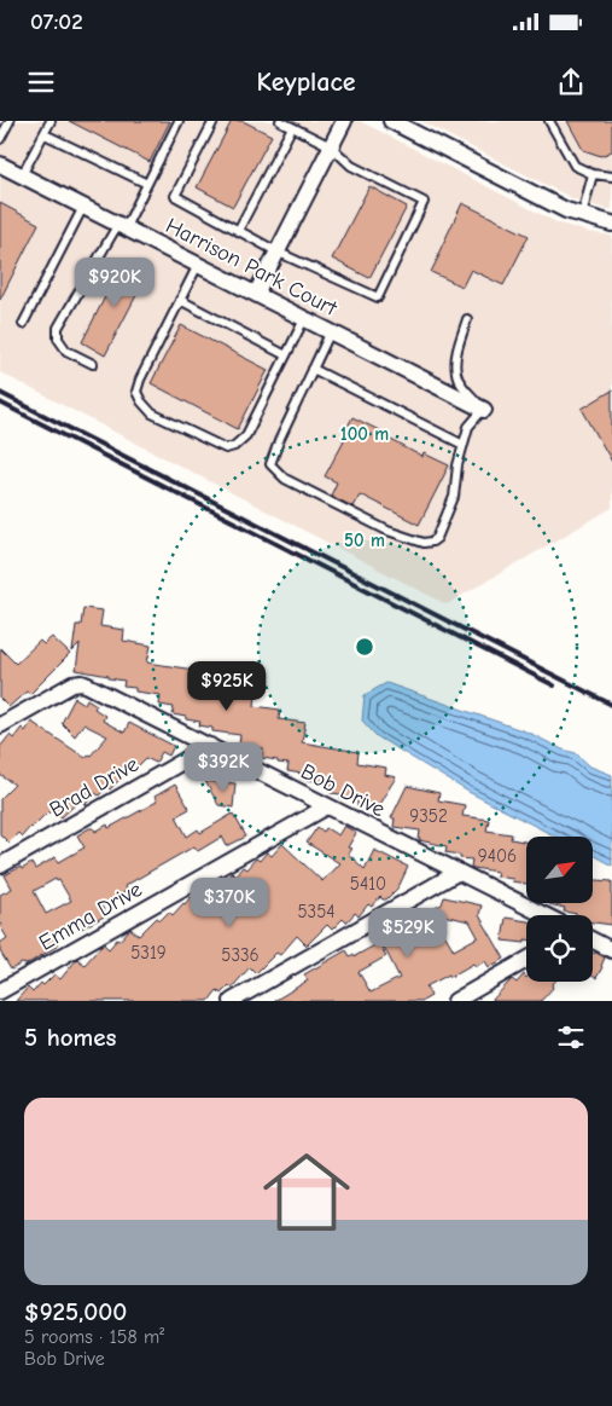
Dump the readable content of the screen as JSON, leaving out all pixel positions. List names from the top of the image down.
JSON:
{
  "streets": {
    "street": [
      "Harrison Park Court",
      "Brad Drive",
      "Bob Drive",
      "Emma Drive"
    ]
  },
  "crossings": [
    ["Brad Drive", "Bob Drive"],
    ["Bob Drive", "Emma Drive"]
  ],
  "house_numbers": [
    "9352",
    "9406",
    "5410",
    "5354",
    "5319",
    "5336"
  ],
  "north": "top right",
  "page": {
    "status": "07:02",
    "header": "Keyplace",
    "price": [
      "$920K",
      "$925K",
      "$392K",
      "$370K",
      "$529K"
    ],
    "heading": "5 homes",
    "list": [
      {
        "name": "$925,000",
        "note": "5 rooms · 158 m² · Bob Drive"
      }
    ]
  },
  "rings": ["100 m", "50 m"]
}
